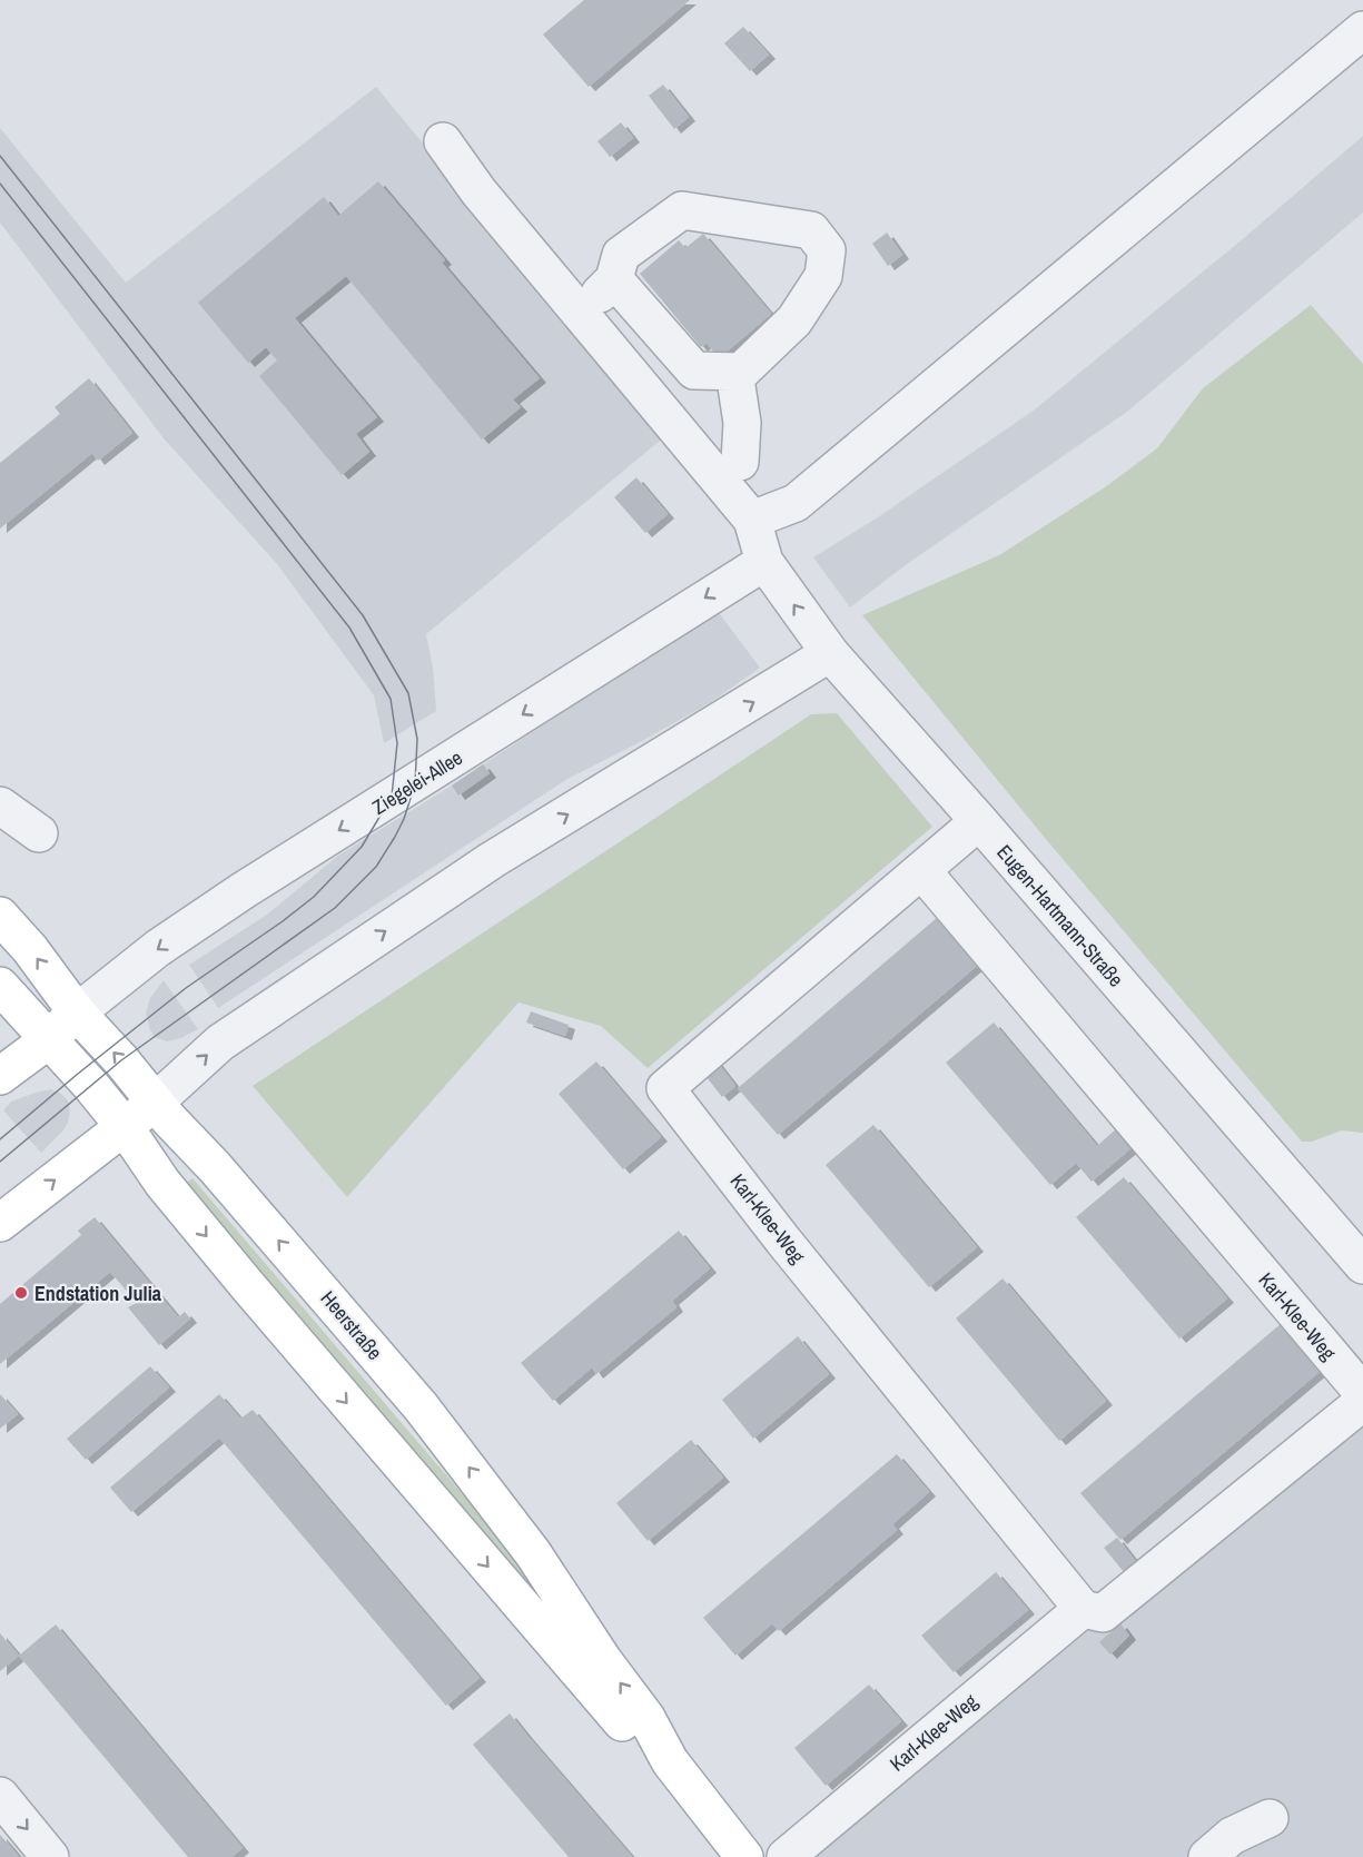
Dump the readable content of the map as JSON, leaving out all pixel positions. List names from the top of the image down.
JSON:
{
  "streets": {
    "main road": ["Heerstraße"],
    "street": ["Ziegelei-Allee", "Eugen-Hartmann-Straße", "Karl-Klee-Weg"]
  },
  "crossings": [
    ["Ziegelei-Allee", "Eugen-Hartmann-Straße"],
    ["Ziegelei-Allee", "Heerstraße"],
    ["Eugen-Hartmann-Straße", "Karl-Klee-Weg"]
  ],
  "places": ["Endstation Julia"]
}
